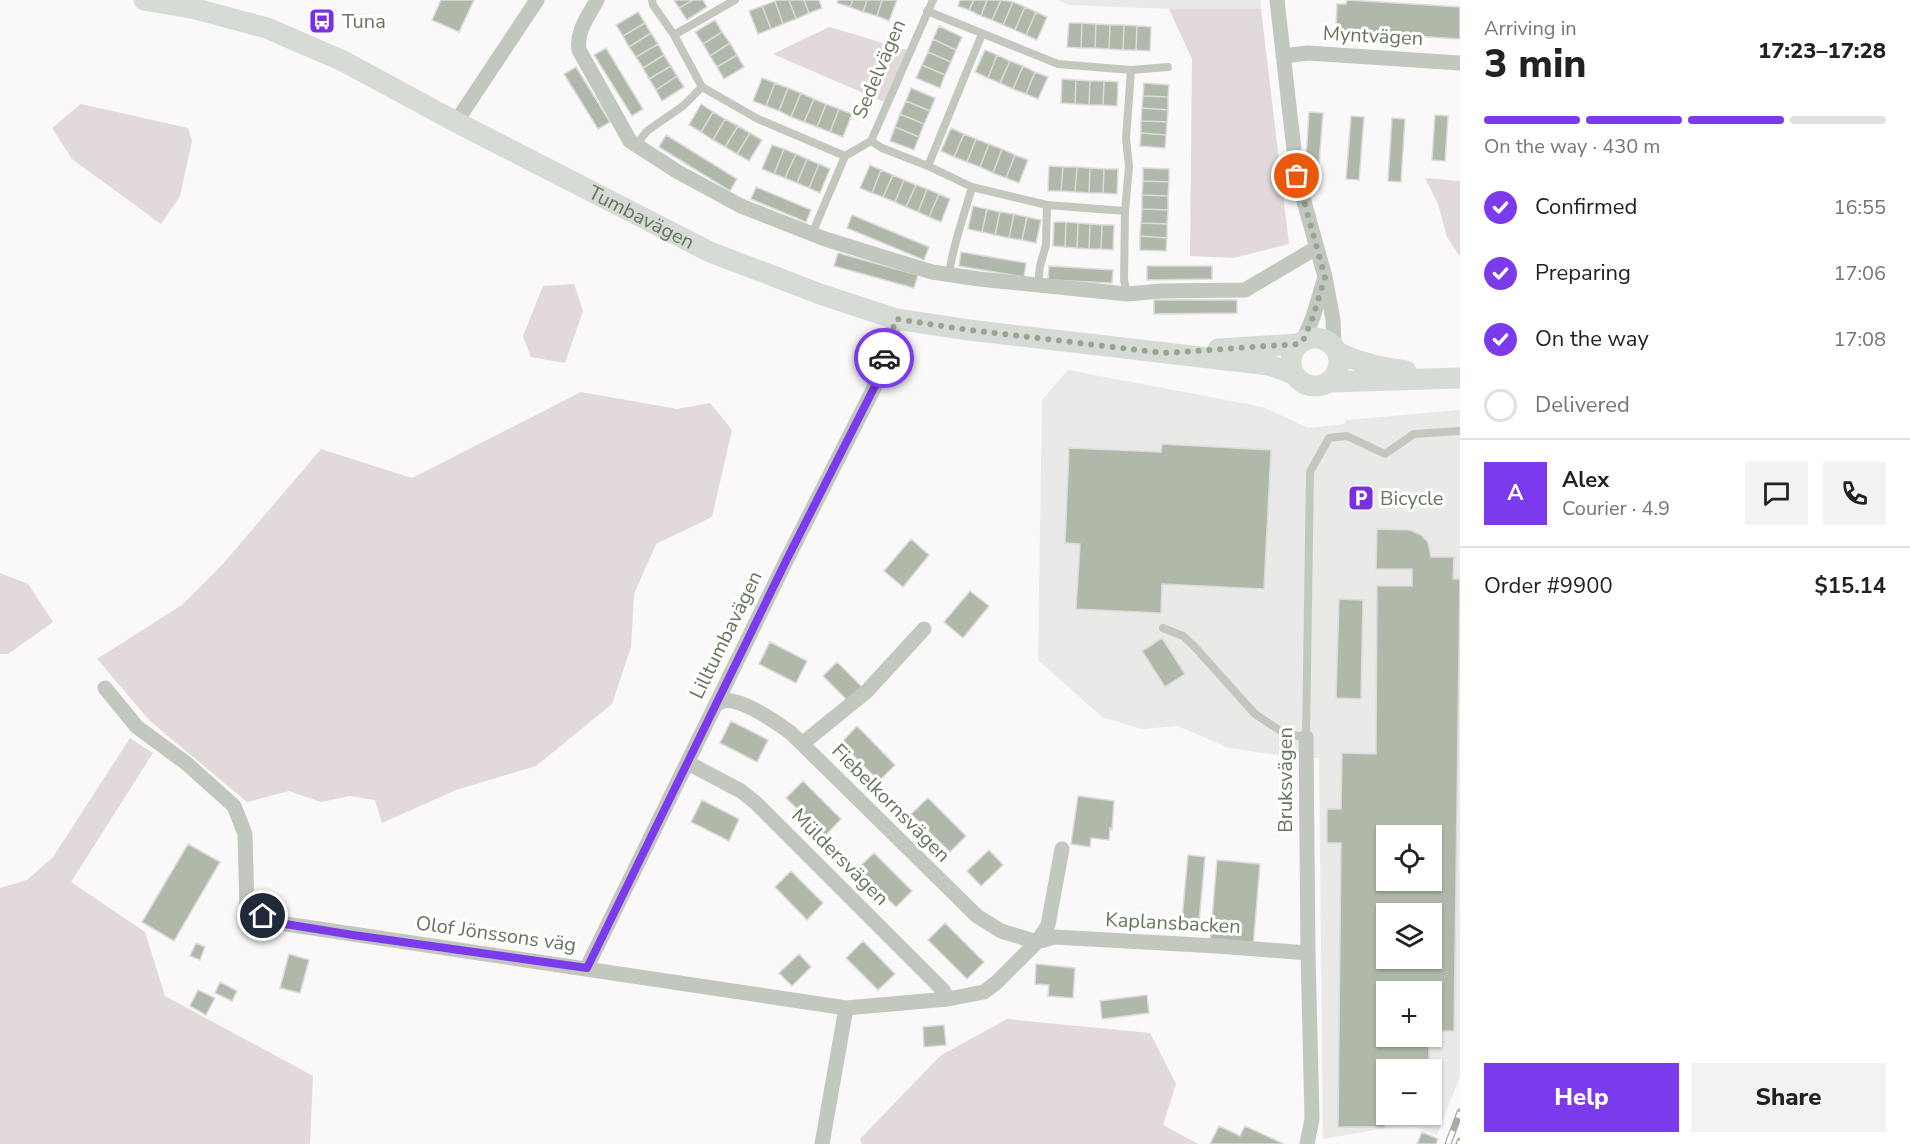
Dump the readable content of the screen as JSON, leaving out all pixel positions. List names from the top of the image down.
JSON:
{
  "streets": {
    "main road": ["Tumbavägen"],
    "street": [
      "Myntvägen",
      "Lilltumbavägen",
      "Bruksvägen",
      "Fiebelkornsvägen",
      "Müldersvägen",
      "Kaplansbacken",
      "Olof Jönssons väg"
    ],
    "lane": ["Sedelvägen"]
  },
  "crossings": [
    ["Tumbavägen", "Lilltumbavägen"],
    ["Lilltumbavägen", "Fiebelkornsvägen"],
    ["Lilltumbavägen", "Müldersvägen"],
    ["Lilltumbavägen", "Olof Jönssons väg"],
    ["Bruksvägen", "Kaplansbacken"],
    ["Fiebelkornsvägen", "Kaplansbacken"],
    ["Fiebelkornsvägen", "Olof Jönssons väg"],
    ["Müldersvägen", "Olof Jönssons väg"],
    ["Kaplansbacken", "Olof Jönssons väg"]
  ],
  "places": {
    "bus stop": ["Tuna"],
    "parking": ["Bicycle"]
  },
  "page": {
    "heading": ["3 min", "Arriving in", "17:23–17:28"],
    "panel": [
      "Alex",
      "Courier · 4.9",
      "Order #9900",
      "$15.14"
    ],
    "bar": "On the way · 430 m",
    "list": [
      ["Confirmed", "16:55"],
      ["Preparing", "17:06"],
      ["On the way", "17:08"],
      "Delivered"
    ],
    "round": "A",
    "map_buttons": ["+", "−"],
    "buttons": ["Help", "Share"]
  }
}
